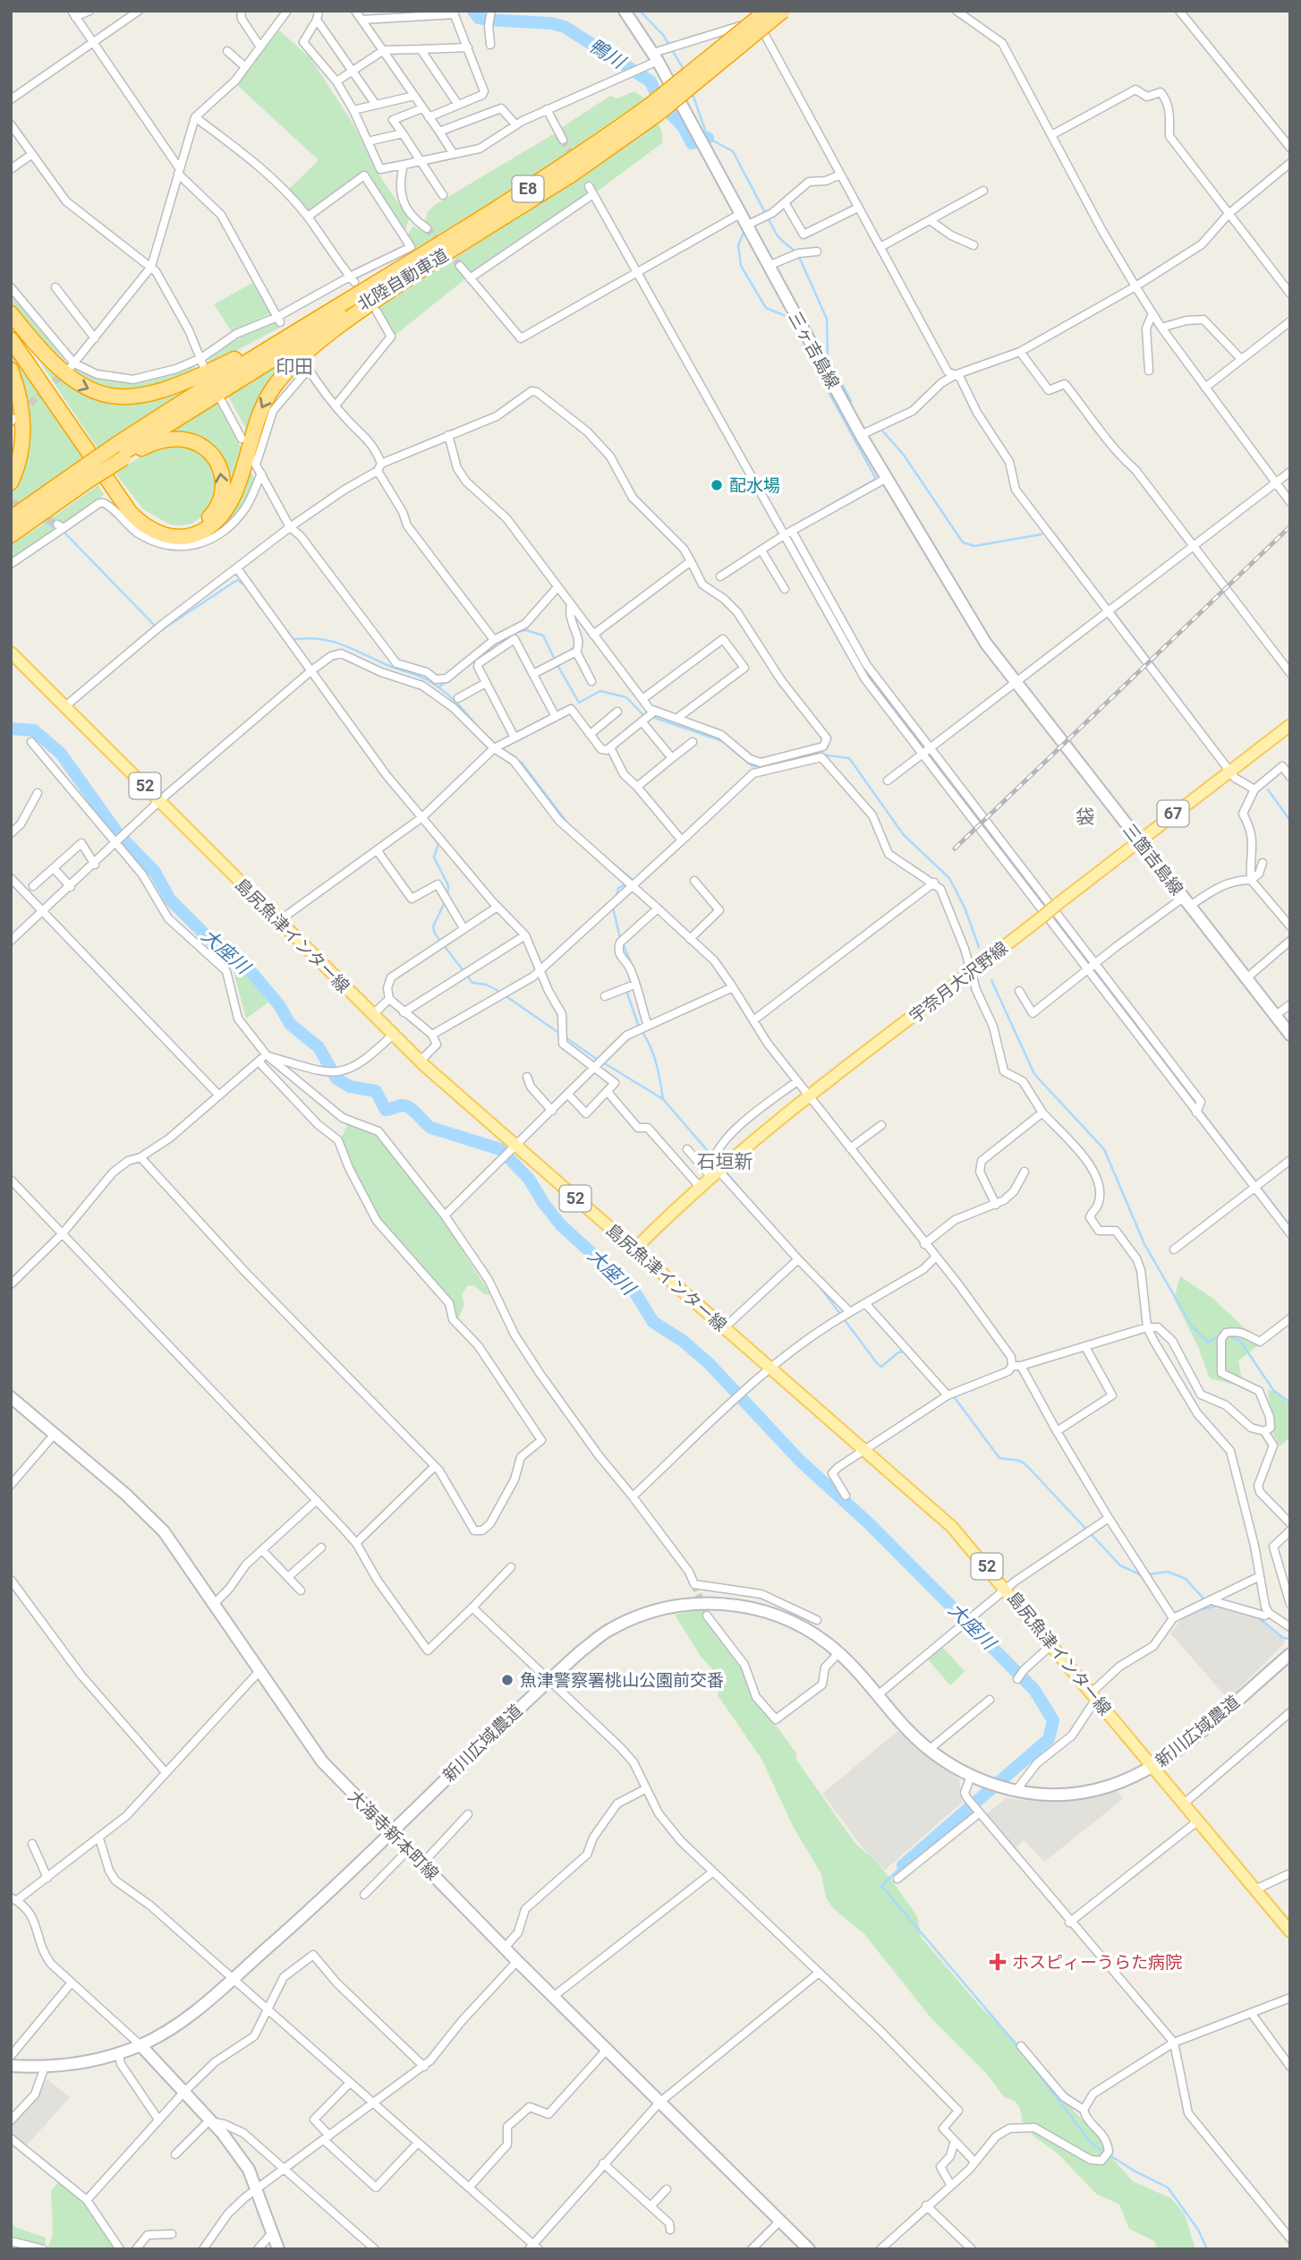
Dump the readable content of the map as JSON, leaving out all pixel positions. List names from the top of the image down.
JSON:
{
  "streets": {
    "highway": ["E8", "北陸自動車道"],
    "main road": [
      "三ヶ吉島線",
      "52",
      "67",
      "三箇吉島線",
      "島尻魚津インター線",
      "宇奈月大沢野線",
      "新川広域農道",
      "大海寺新本町線"
    ]
  },
  "crossings": [
    ["三ヶ吉島線", "三箇吉島線"],
    ["三箇吉島線", "宇奈月大沢野線"],
    ["島尻魚津インター線", "宇奈月大沢野線"],
    ["島尻魚津インター線", "新川広域農道"],
    ["新川広域農道", "大海寺新本町線"]
  ],
  "districts": ["印田", "袋", "石垣新"],
  "water": ["鴨川", "大座川"],
  "places": {
    "other": ["配水場", "魚津警察署桃山公園前交番"],
    "health": ["ホスピィーうらた病院"]
  }
}
